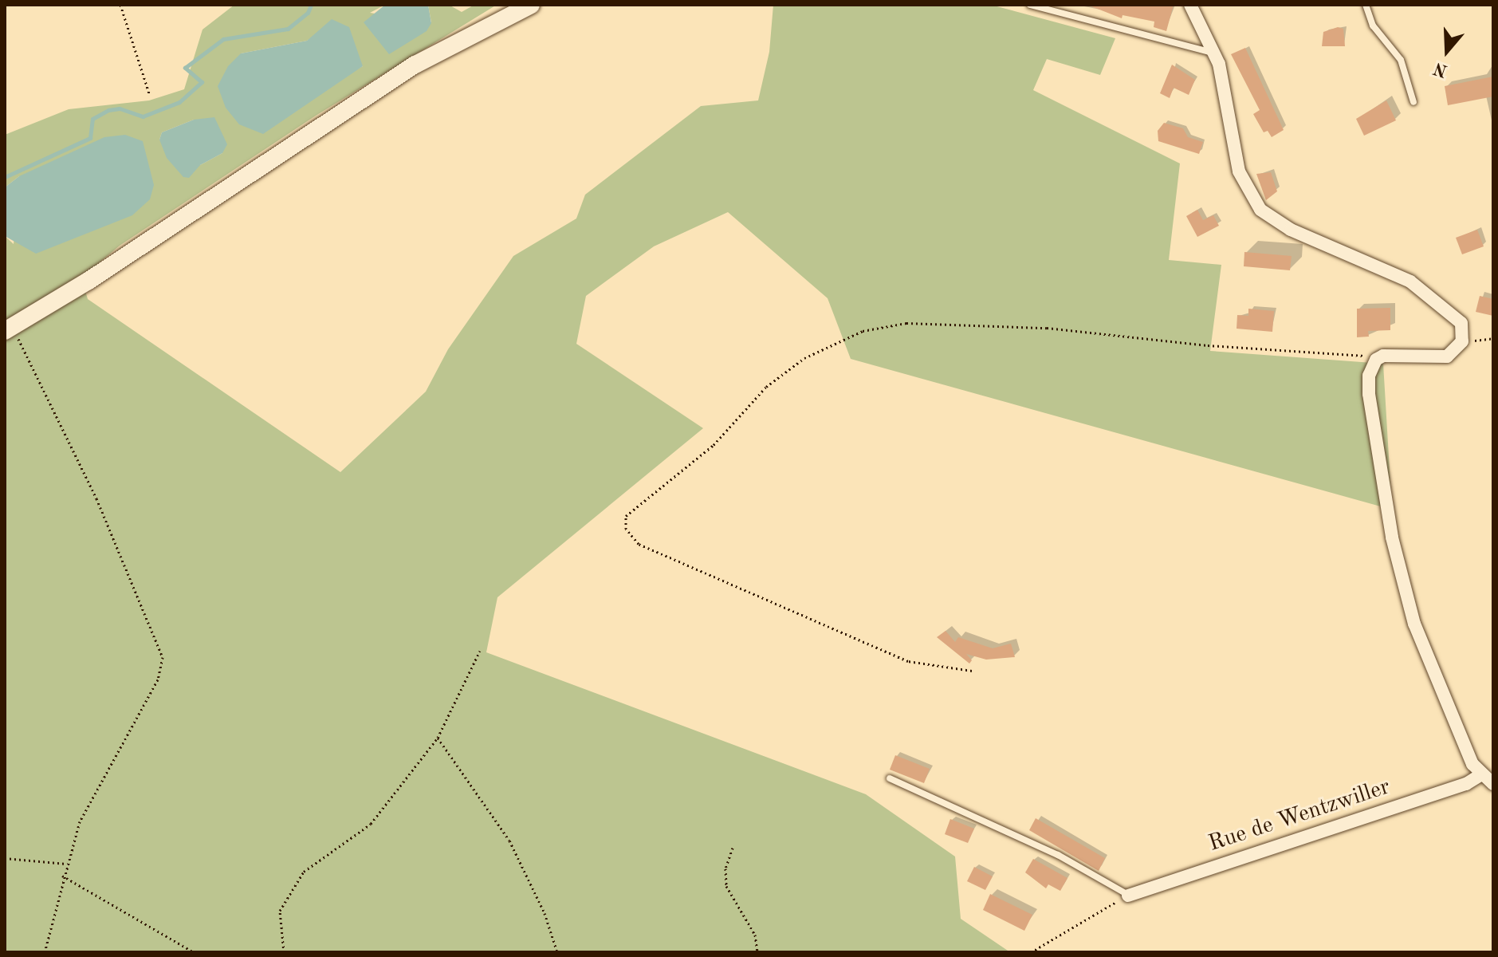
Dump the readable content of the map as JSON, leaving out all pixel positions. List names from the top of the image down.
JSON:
{
  "streets": {
    "street": ["Rue de Wentzwiller"]
  },
  "north": "bottom"
}
